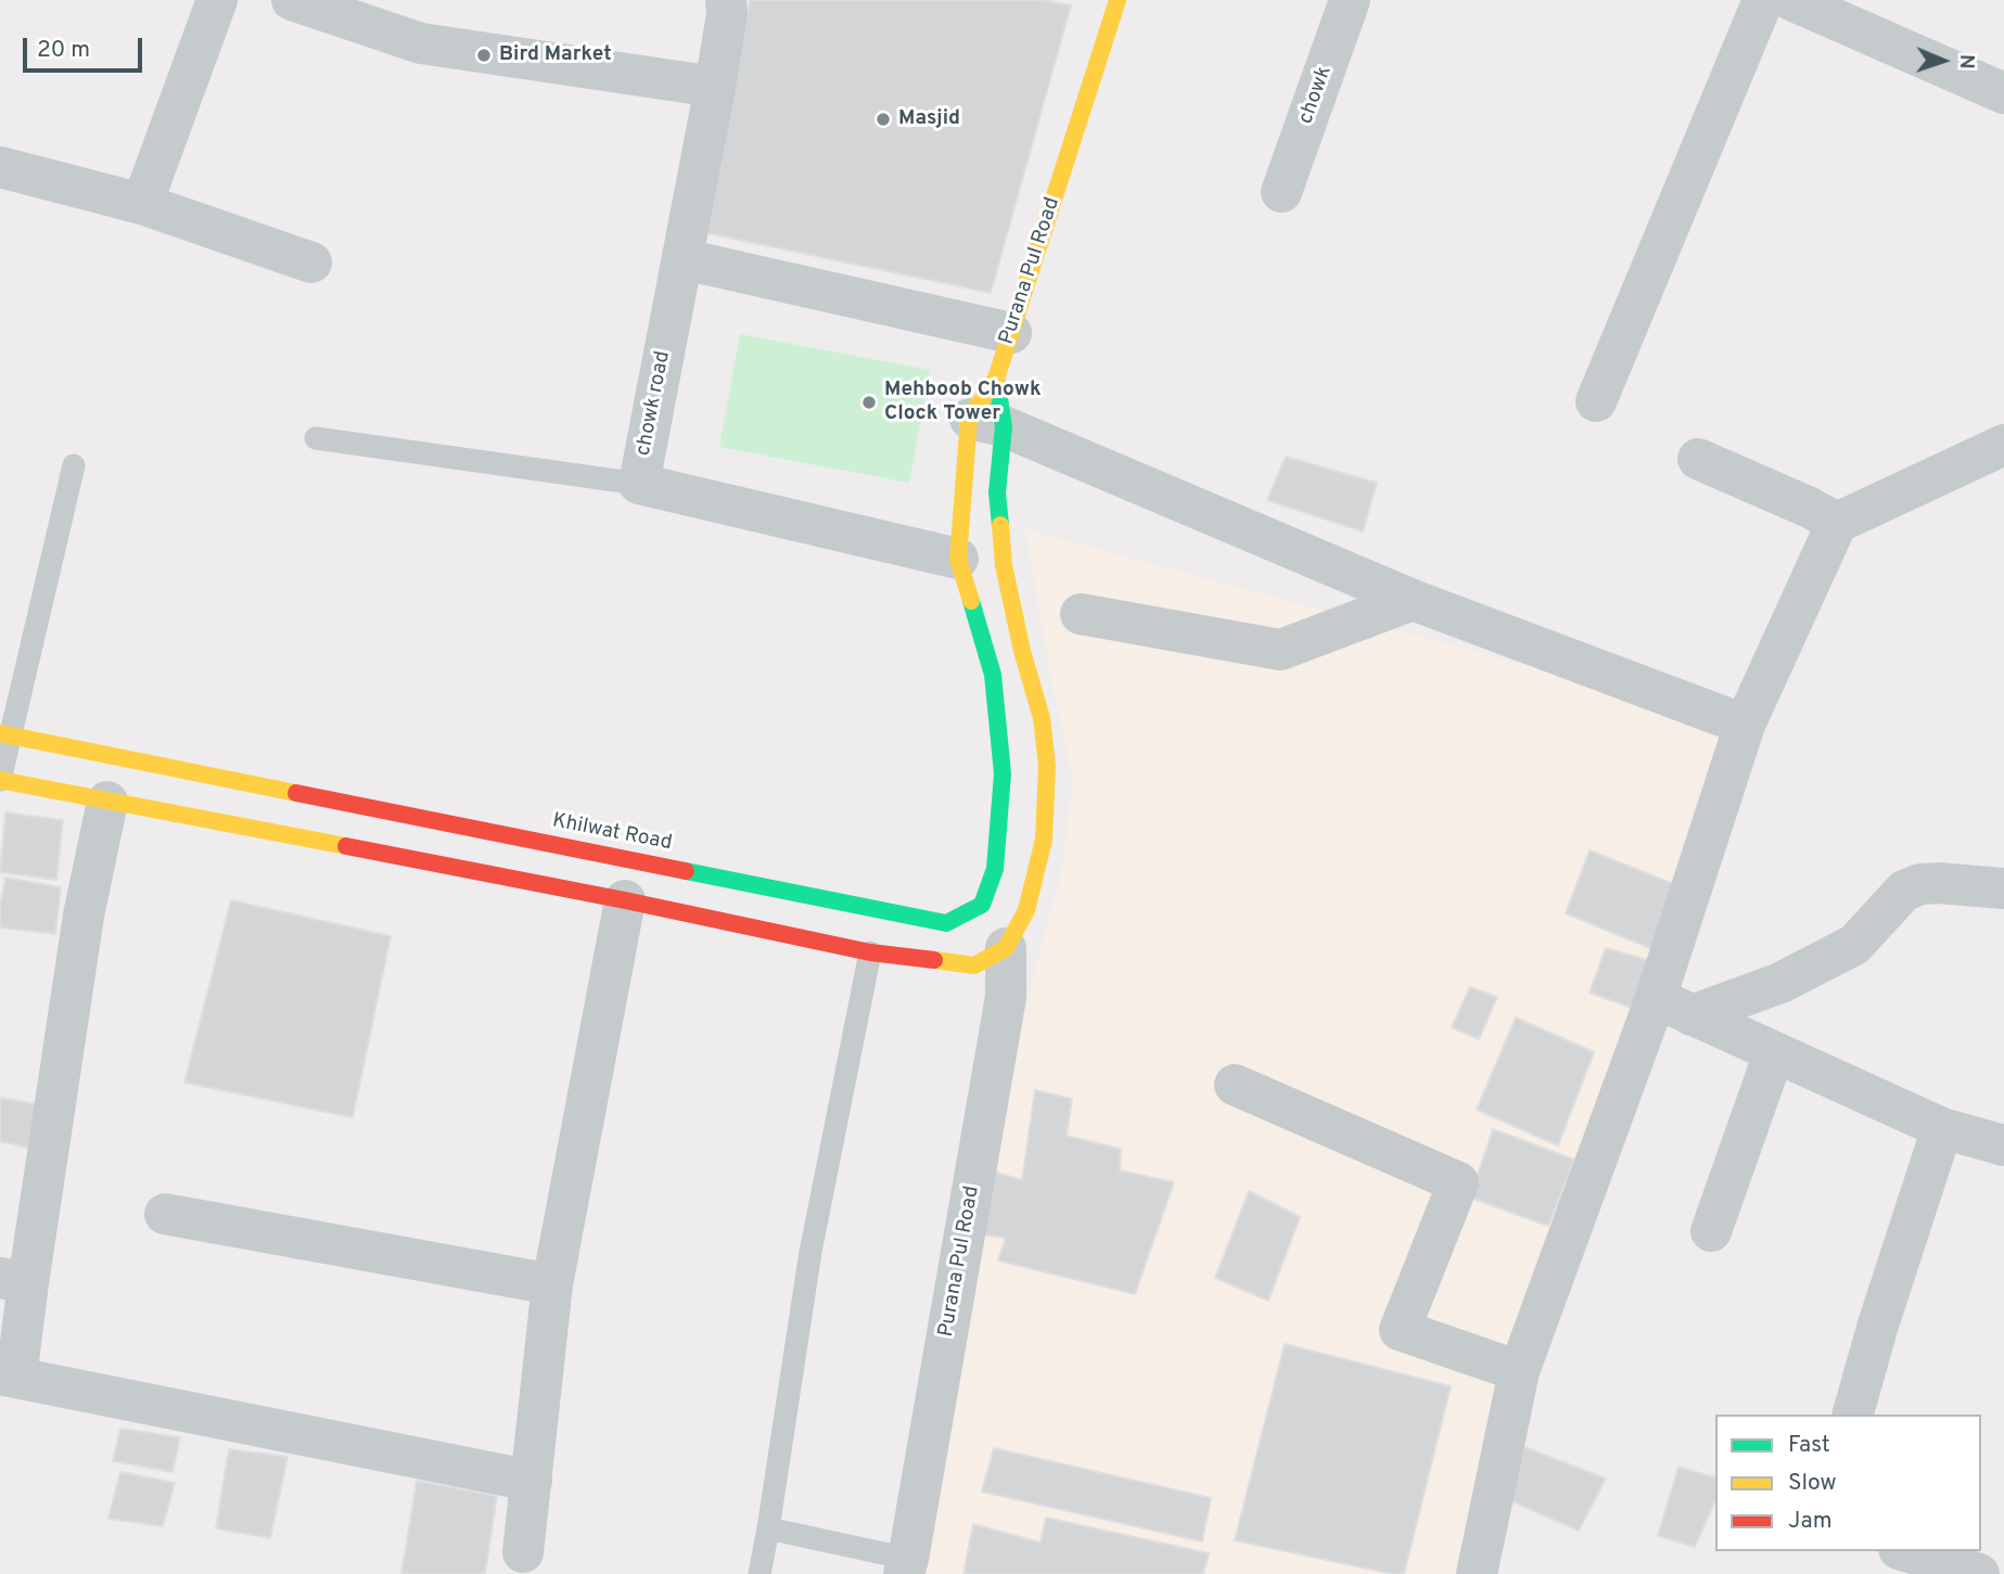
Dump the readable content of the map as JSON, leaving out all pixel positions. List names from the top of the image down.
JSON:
{
  "streets": {
    "main road": ["Purana Pul Road", "Khilwat Road"],
    "street": ["chowk", "chowk road"]
  },
  "crossings": [
    ["Purana Pul Road", "chowk road"],
    ["Purana Pul Road", "Khilwat Road"]
  ],
  "places": ["Bird Market", "Masjid", "Mehboob Chowk Clock Tower"],
  "legend": ["Fast", "Slow", "Jam"],
  "scale_bar": "20 m",
  "north": "right"
}
